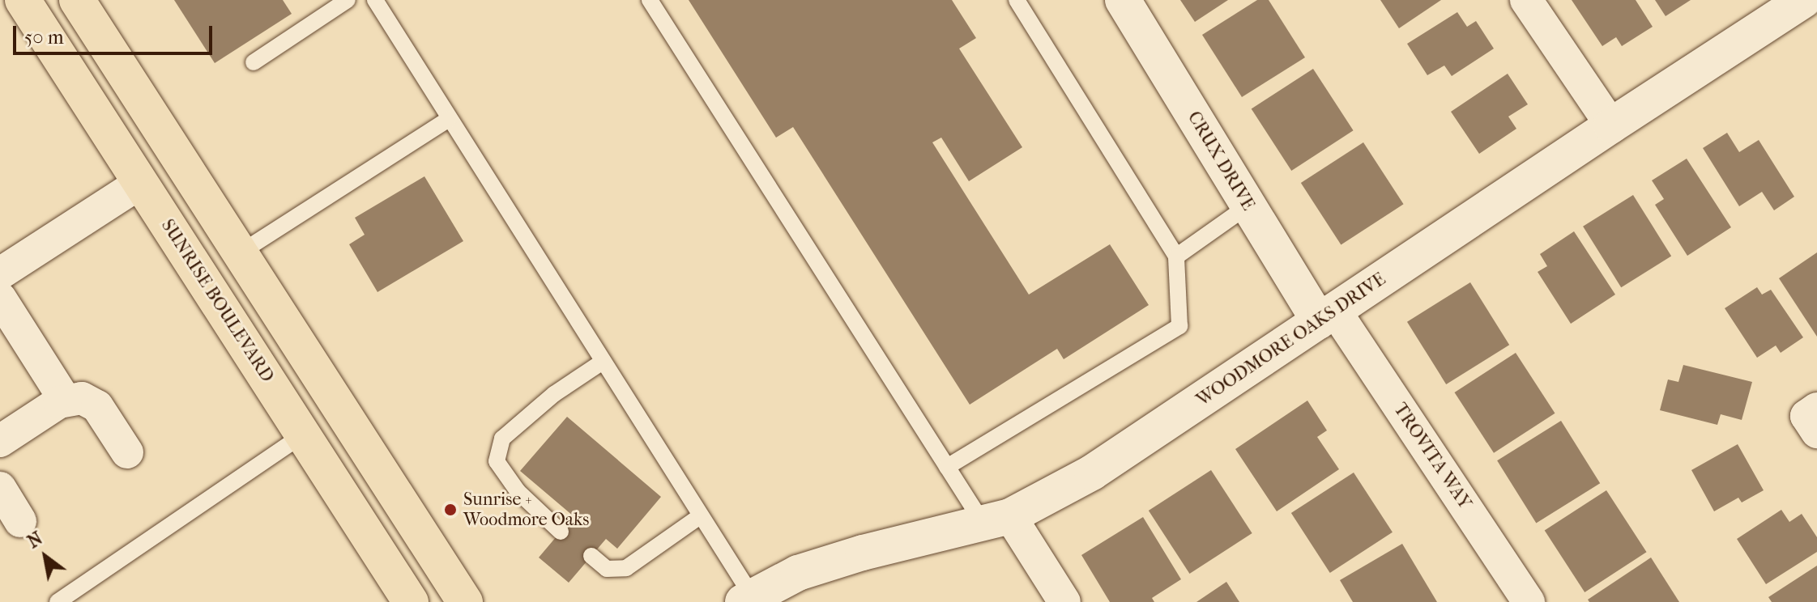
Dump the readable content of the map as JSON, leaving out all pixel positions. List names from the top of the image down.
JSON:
{
  "streets": {
    "main road": ["SUNRISE BOULEVARD"],
    "street": ["CRUX DRIVE", "WOODMORE OAKS DRIVE", "TROVITA WAY"]
  },
  "crossings": [
    ["CRUX DRIVE", "WOODMORE OAKS DRIVE"],
    ["CRUX DRIVE", "TROVITA WAY"],
    ["WOODMORE OAKS DRIVE", "TROVITA WAY"]
  ],
  "places": ["Sunrise + Woodmore Oaks"],
  "scale_bar": "50 m",
  "north": "top left"
}
